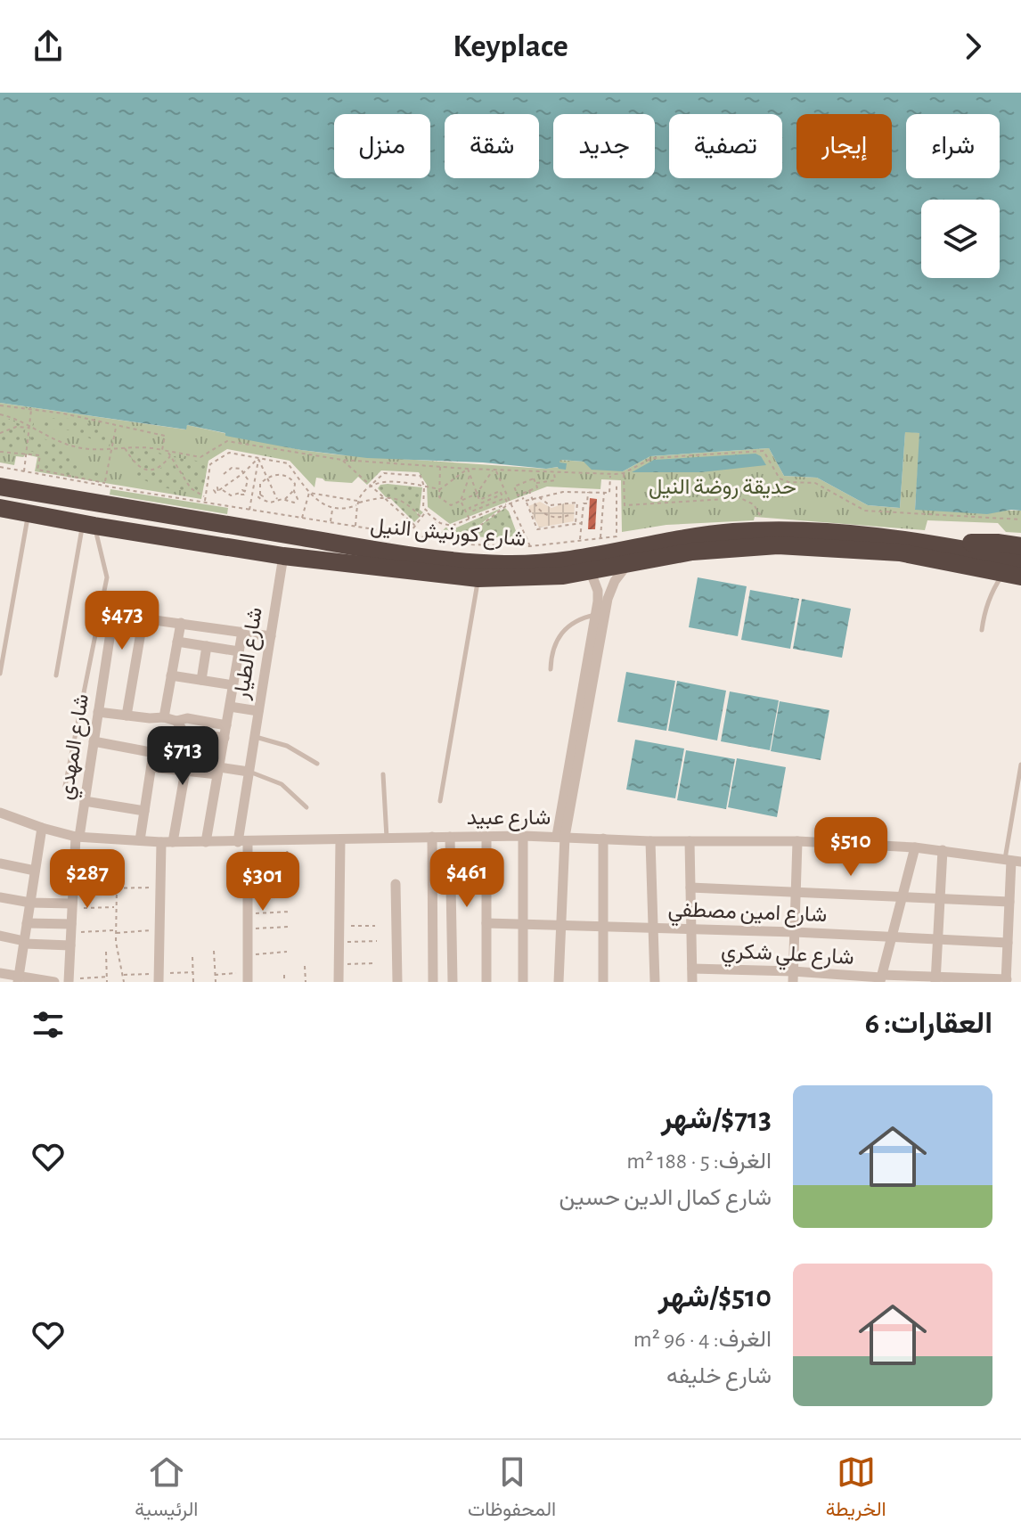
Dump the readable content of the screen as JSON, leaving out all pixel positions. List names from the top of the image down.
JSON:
{
  "streets": {
    "highway": ["شارع كورنيش النيل"],
    "street": [
      "شارع الطيار",
      "شارع المهدي",
      "شارع عبيد",
      "شارع امين مصطفي",
      "شارع علي شكري"
    ]
  },
  "crossings": [
    ["شارع كورنيش النيل", "شارع الطيار"],
    ["شارع الطيار", "شارع عبيد"],
    ["شارع المهدي", "شارع عبيد"]
  ],
  "parks": ["حديقة روضة النيل"],
  "page": {
    "header": "Keyplace",
    "chip": [
      "شراء",
      "إيجار",
      "تصفية",
      "جديد",
      "شقة",
      "منزل"
    ],
    "price": [
      "$473",
      "$713",
      "$510",
      "$461",
      "$287",
      "$301"
    ],
    "heading": "العقارات: 6",
    "list": [
      {
        "name": "$713/شهر",
        "note": "الغرف: 5 · 188 m² · شارع كمال الدين حسين"
      },
      {
        "name": "$510/شهر",
        "note": "الغرف: 4 · 96 m² · شارع خليفه"
      }
    ],
    "tabs": ["الخريطة", "المحفوظات", "الرئيسية"]
  }
}
